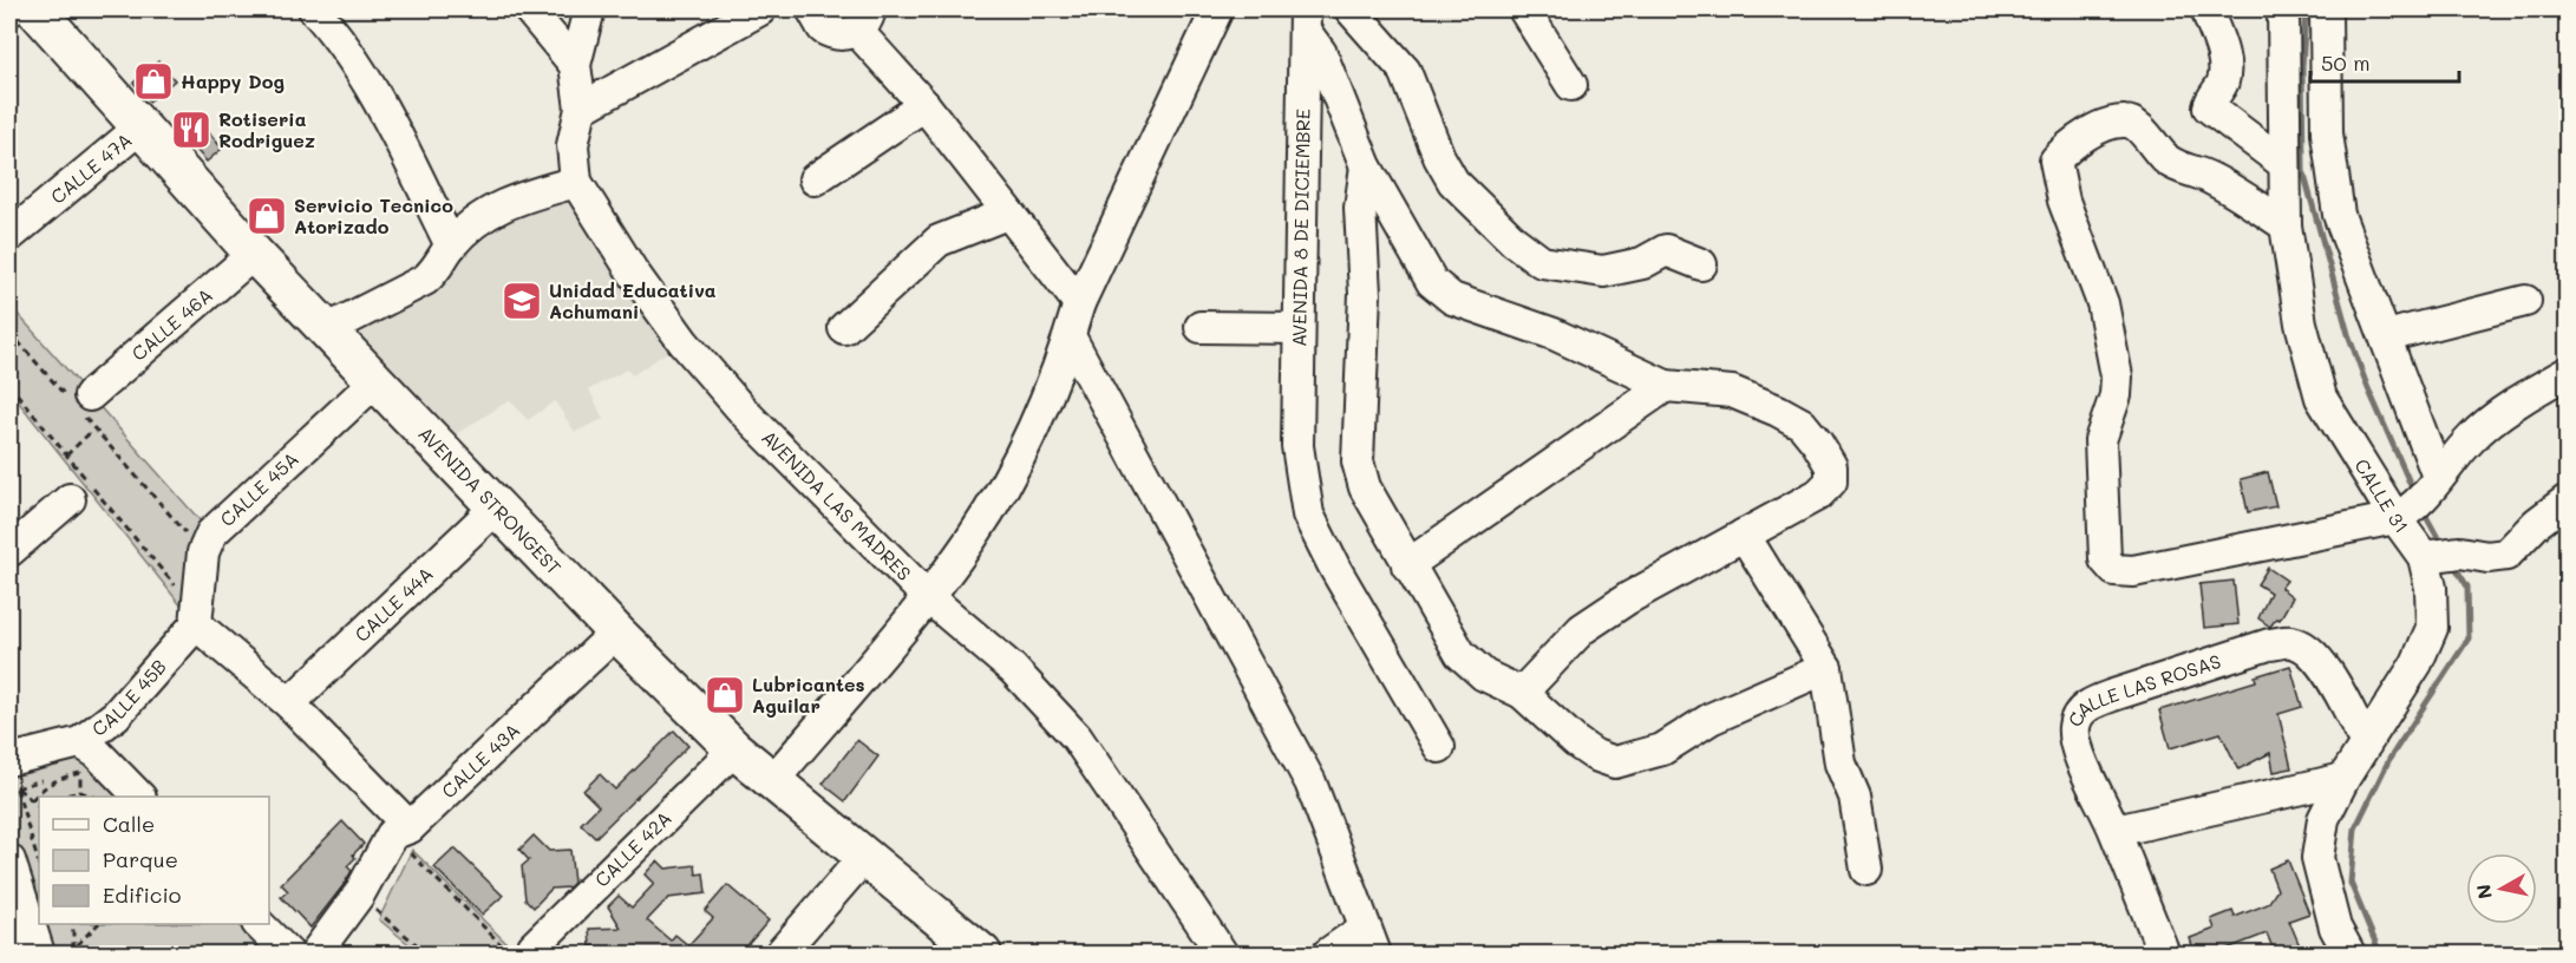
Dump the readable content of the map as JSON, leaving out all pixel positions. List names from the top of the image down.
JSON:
{
  "streets": {
    "main road": ["AVENIDA STRONGEST"],
    "street": [
      "CALLE 47A",
      "AVENIDA 8 DE DICIEMBRE",
      "CALLE 46A",
      "CALLE 45A",
      "CALLE 31",
      "AVENIDA LAS MADRES",
      "CALLE 44A",
      "CALLE 45B",
      "CALLE LAS ROSAS",
      "CALLE 43A",
      "CALLE 42A"
    ]
  },
  "crossings": [
    ["CALLE 47A", "AVENIDA STRONGEST"],
    ["CALLE 46A", "AVENIDA STRONGEST"],
    ["CALLE 45A", "AVENIDA STRONGEST"],
    ["CALLE 45A", "CALLE 45B"],
    ["CALLE 31", "CALLE LAS ROSAS"],
    ["AVENIDA STRONGEST", "CALLE 44A"],
    ["AVENIDA STRONGEST", "CALLE 43A"],
    ["AVENIDA STRONGEST", "CALLE 42A"]
  ],
  "places": {
    "shop": ["Happy Dog", "Servicio Tecnico Atorizado", "Lubricantes Aguilar"],
    "restaurant": ["Rotiseria Rodriguez"],
    "school or university": ["Unidad Educativa Achumani"]
  },
  "legend": ["Calle", "Parque", "Edificio"],
  "scale_bar": "50 m",
  "north": "left"
}
